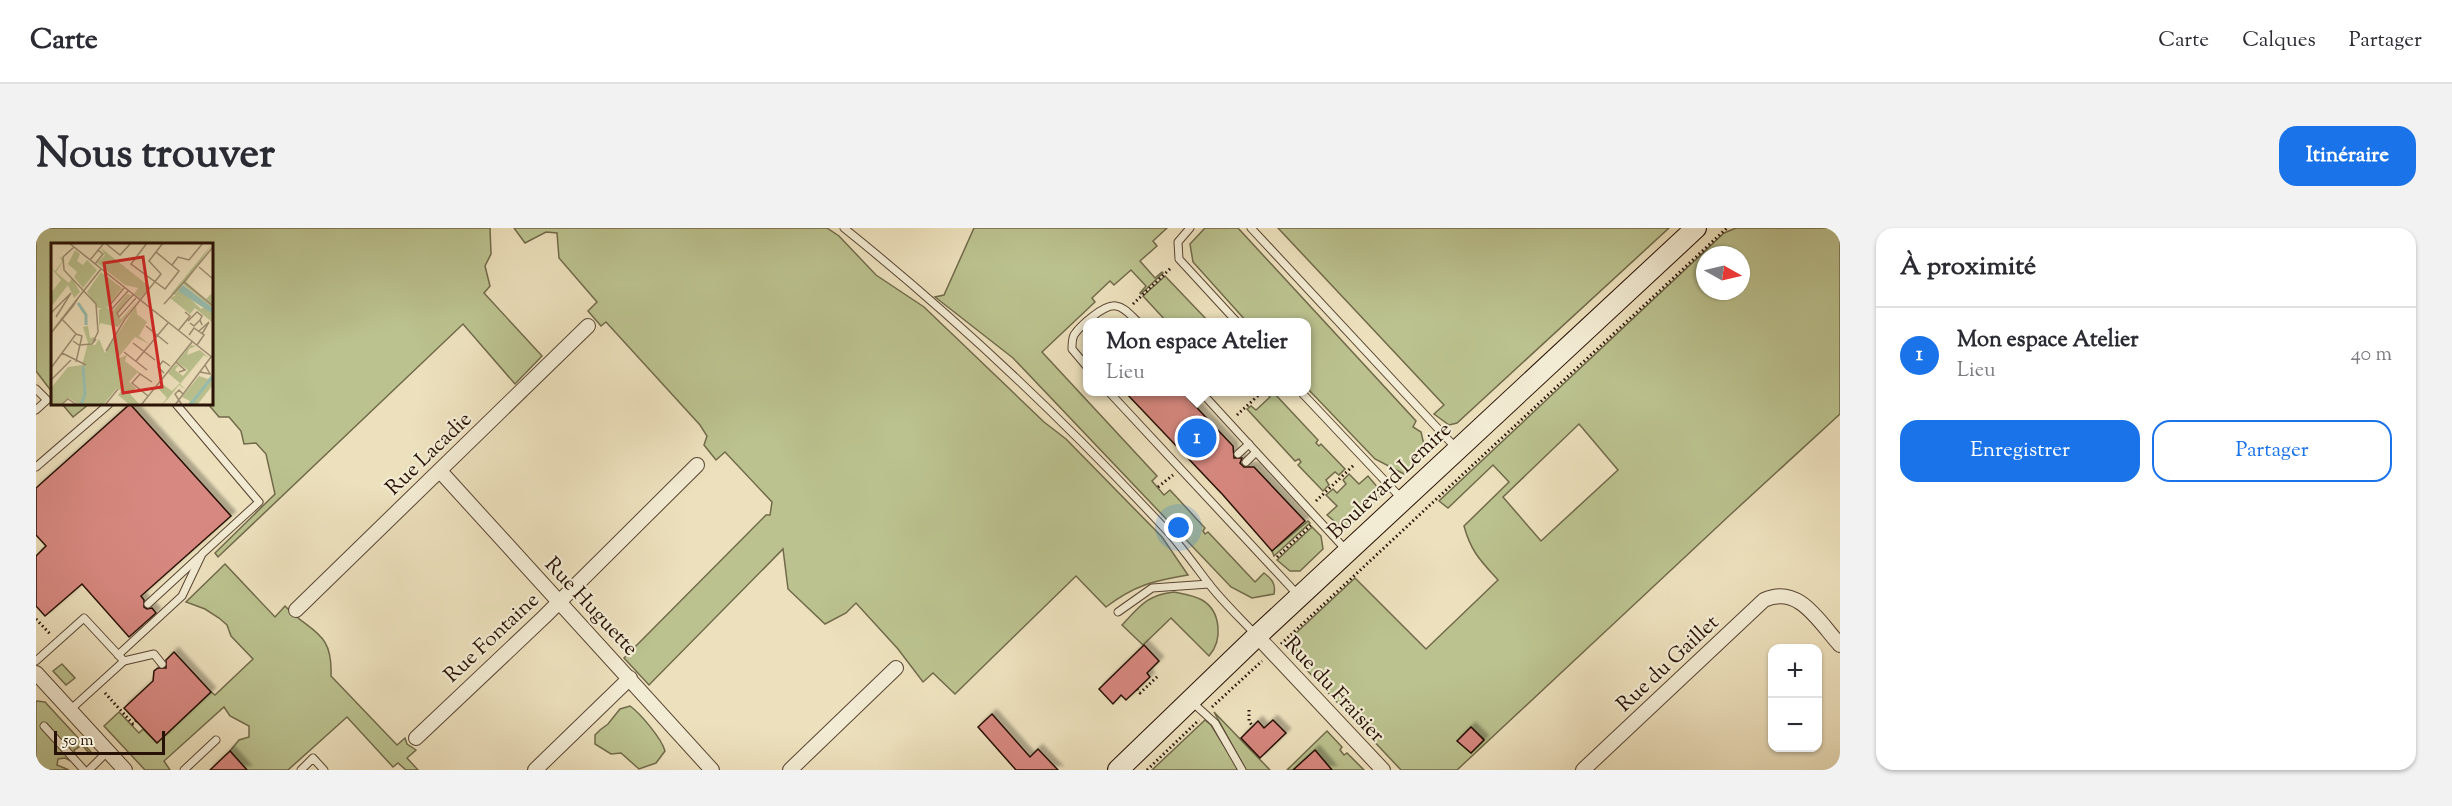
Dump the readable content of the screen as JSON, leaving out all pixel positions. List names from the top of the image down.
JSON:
{
  "streets": {
    "main road": ["Boulevard Lemire"],
    "street": [
      "Rue Lacadie",
      "Rue Huguette",
      "Rue Fontaine",
      "Rue du Gaillet",
      "Rue du Fraisier"
    ]
  },
  "crossings": [
    ["Rue Lacadie", "Rue Huguette"],
    ["Boulevard Lemire", "Rue du Fraisier"],
    ["Rue Huguette", "Rue Fontaine"]
  ],
  "scale_bar": "50 m",
  "north": "right",
  "page": {
    "header": "Carte",
    "nav": ["Carte", "Calques", "Partager"],
    "title": "Nous trouver",
    "buttons": [
      "Itinéraire",
      ["Enregistrer", "Partager"]
    ],
    "heading": "À proximité",
    "list": [
      {
        "mark": "1",
        "name": "Mon espace Atelier",
        "note": "Lieu",
        "value": "40 m"
      }
    ],
    "popup": ["Mon espace Atelier", "Lieu"],
    "pins": "1",
    "map_buttons": ["+", "−"],
    "scale": "50 m"
  }
}
